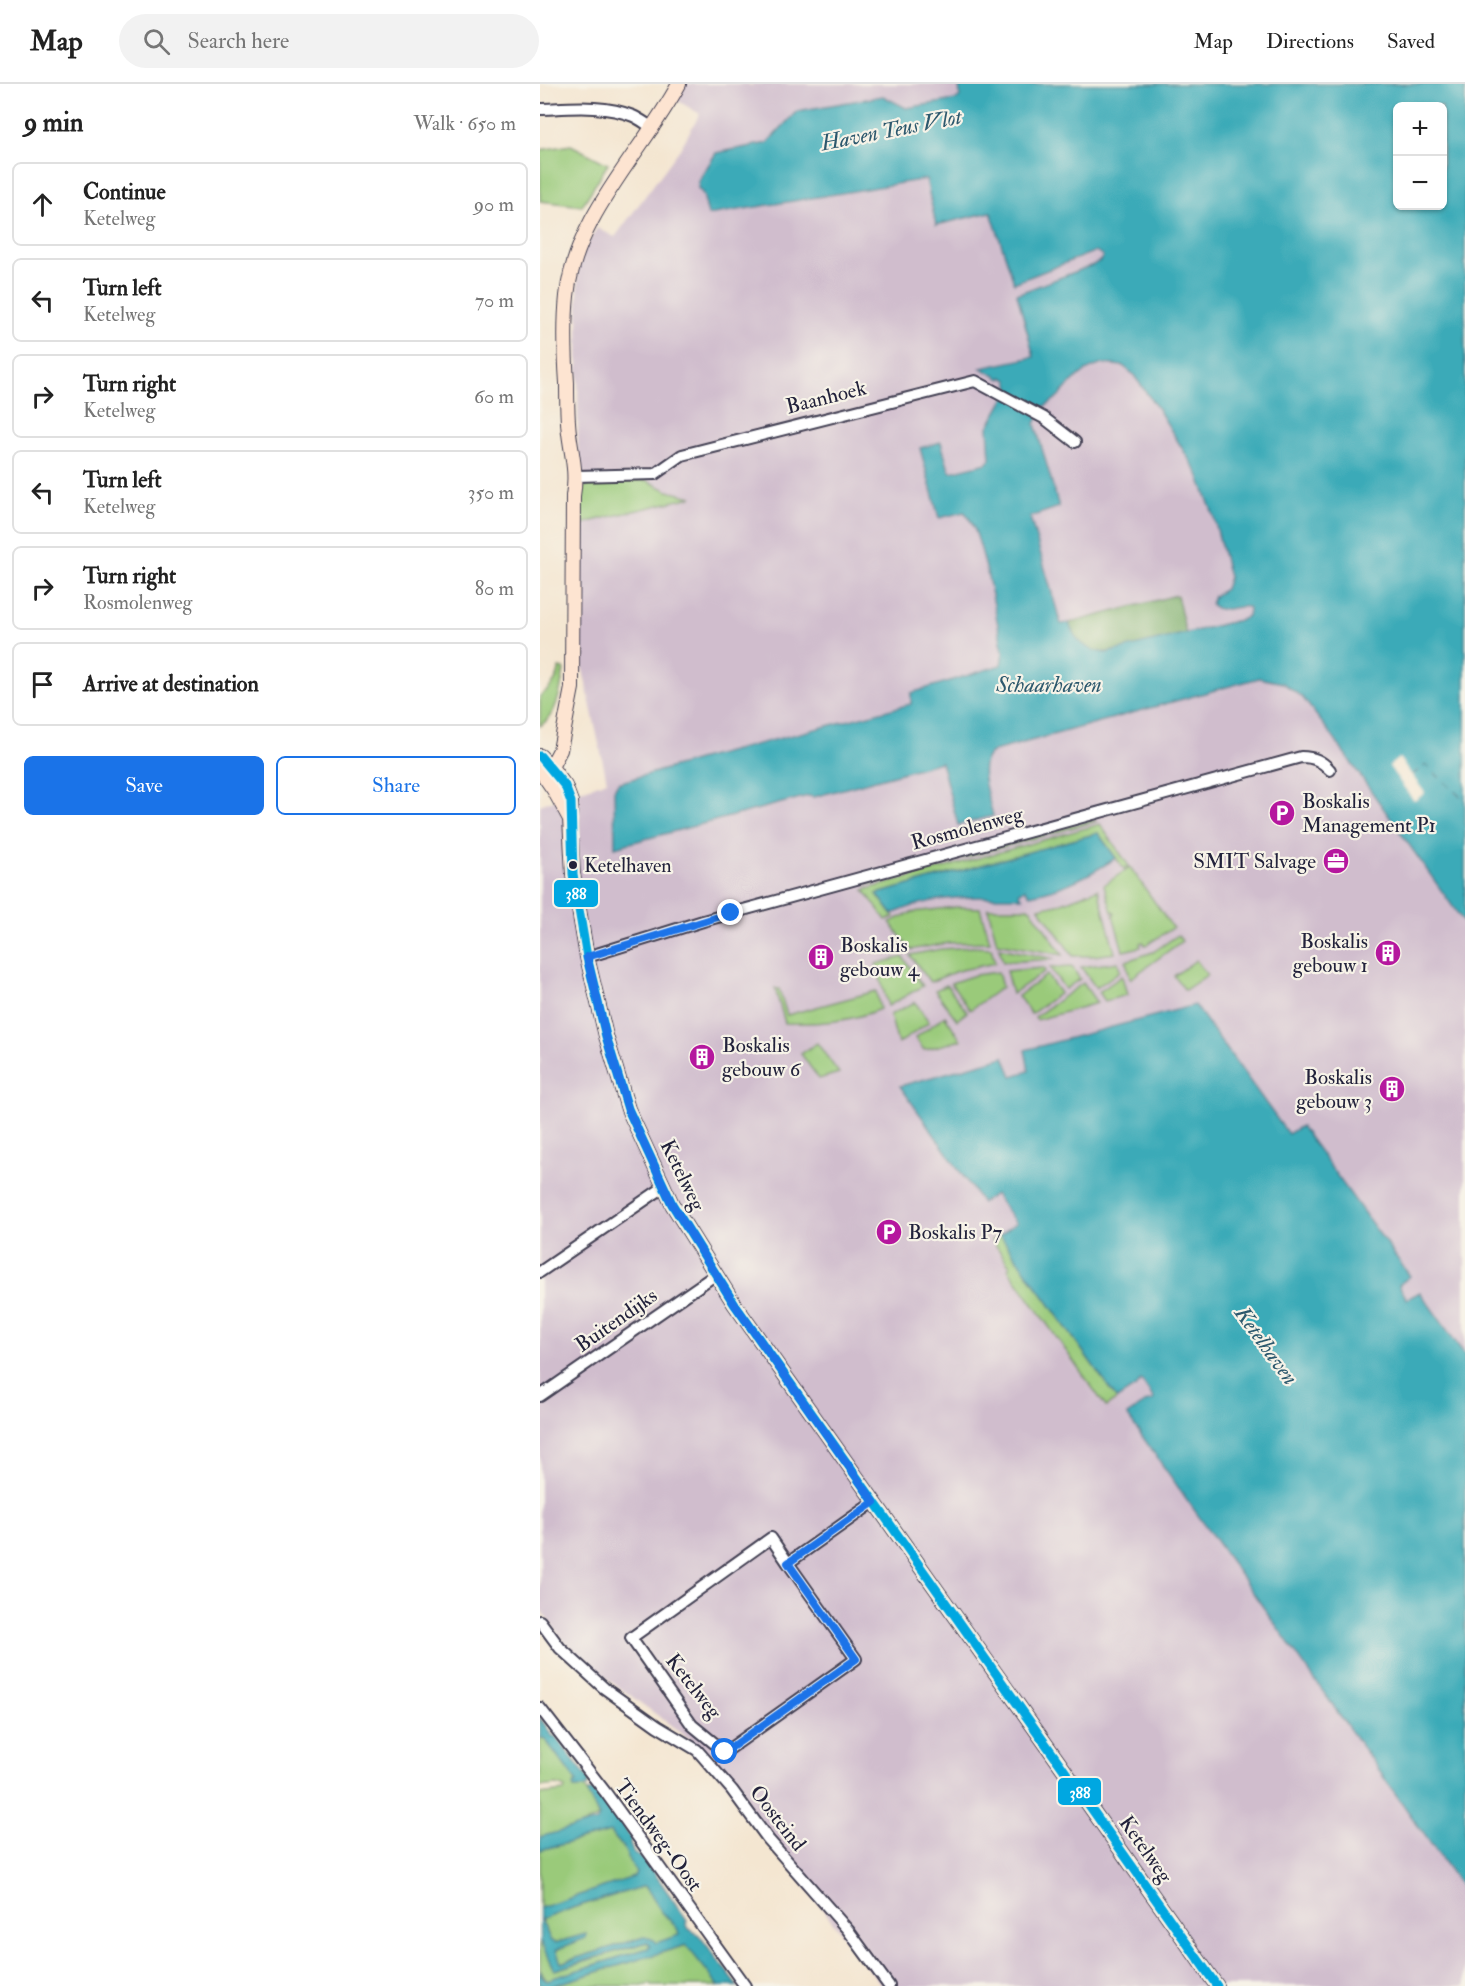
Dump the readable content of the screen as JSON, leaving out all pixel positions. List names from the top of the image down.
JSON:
{
  "streets": {
    "street": [
      "Baanhoek",
      "Rosmolenweg",
      "Ketelweg",
      "Buitendijks",
      "Oosteind",
      "Tiendweg-Oost"
    ]
  },
  "crossings": [
    ["Rosmolenweg", "Ketelweg"],
    ["Ketelweg", "Buitendijks"]
  ],
  "water": ["Haven Teus Vlot", "Schaarhaven", "Ketelhaven"],
  "places": {
    "parking": ["Boskalis Management P1", "Boskalis P7"],
    "office": ["SMIT Salvage"],
    "other": ["Ketelhaven"],
    "building": [
      "Boskalis gebouw 1",
      "Boskalis gebouw 4",
      "Boskalis gebouw 6",
      "Boskalis gebouw 3"
    ]
  },
  "lines": ["transit line 388"],
  "page": {
    "header": "Map",
    "search": "Search here",
    "nav": ["Map", "Directions", "Saved"],
    "heading": ["9 min", "Walk · 650 m"],
    "map_buttons": ["+", "−"],
    "list": [
      ["Continue", "Ketelweg", "90 m"],
      ["Turn left", "Ketelweg", "70 m"],
      ["Turn right", "Ketelweg", "60 m"],
      ["Turn left", "Ketelweg", "350 m"],
      ["Turn right", "Rosmolenweg", "80 m"],
      "Arrive at destination"
    ],
    "buttons": ["Save", "Share"]
  }
}
